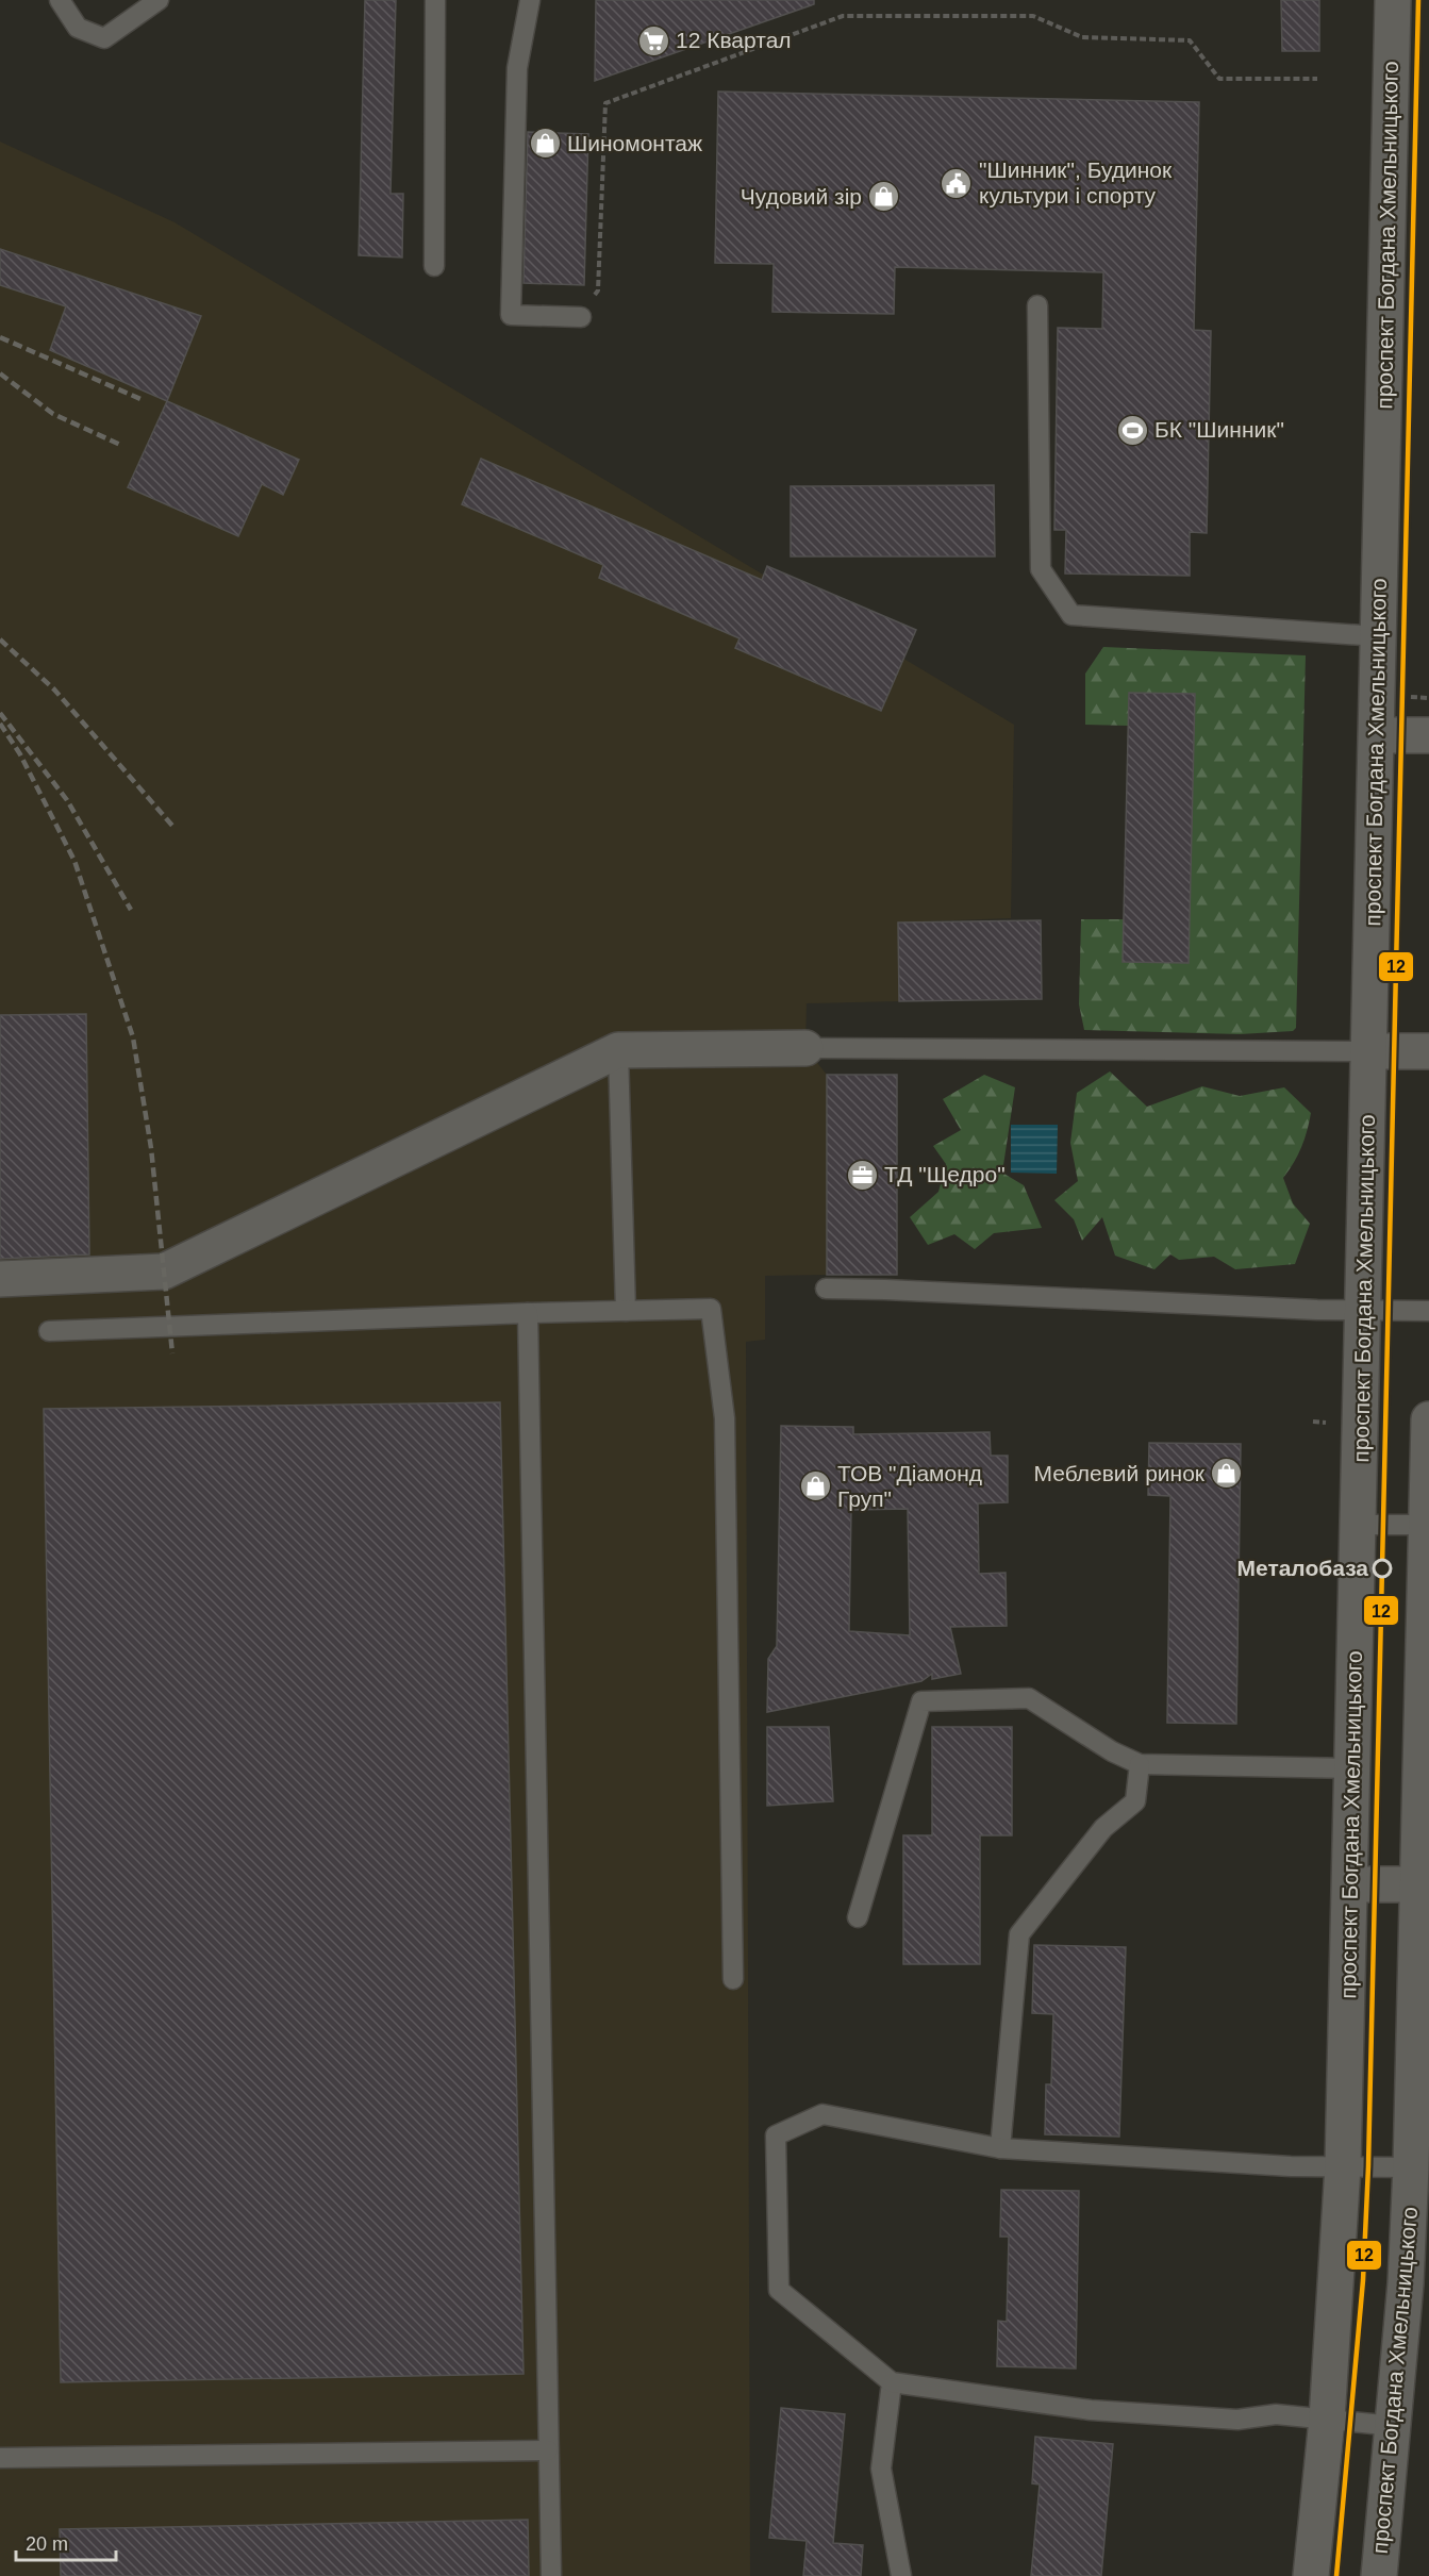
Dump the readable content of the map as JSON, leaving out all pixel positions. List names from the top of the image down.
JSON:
{
  "streets": {
    "main road": ["проспект Богдана Хмельницького"]
  },
  "places": {
    "supermarket": ["12 Квартал"],
    "shop": [
      "Шиномонтаж",
      "Чудовий зір",
      "Меблевий ринок",
      "ТОВ \"Діамонд Груп\""
    ],
    "public building": ["\"Шинник\", Будинок культури і спорту"],
    "sports": ["БК \"Шинник\""],
    "office": ["ТД \"Щедро\""],
    "other": ["Металобаза"]
  },
  "lines": ["tram line 12"],
  "scale_bar": "20 m"
}
